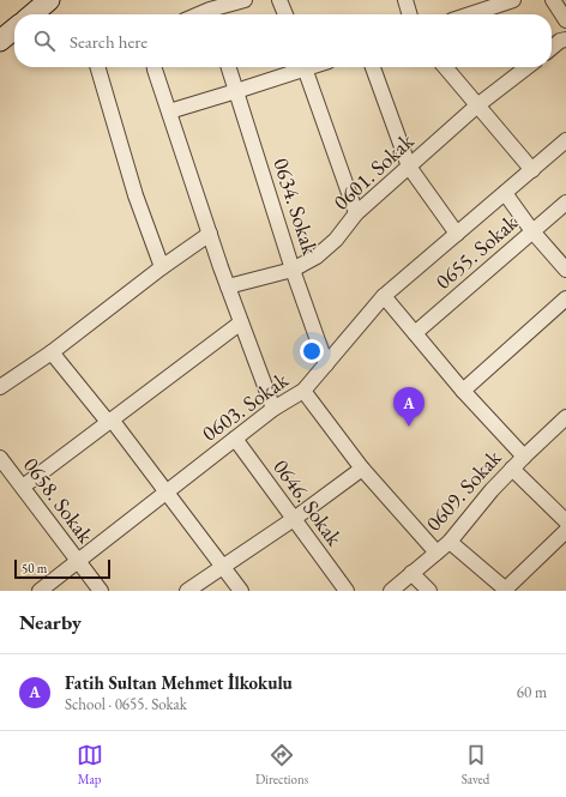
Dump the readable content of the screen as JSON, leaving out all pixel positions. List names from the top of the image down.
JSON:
{
  "streets": {
    "street": [
      "0601. Sokak",
      "0634. Sokak",
      "0655. Sokak",
      "0603. Sokak",
      "0609. Sokak",
      "0658. Sokak",
      "0646. Sokak"
    ]
  },
  "crossings": [
    ["0601. Sokak", "0634. Sokak"],
    ["0634. Sokak", "0603. Sokak"],
    ["0603. Sokak", "0658. Sokak"],
    ["0603. Sokak", "0646. Sokak"]
  ],
  "scale_bar": "50 m",
  "page": {
    "search": "Search here",
    "pins": "A",
    "scale": "50 m",
    "heading": "Nearby",
    "list": [
      {
        "mark": "A",
        "name": "Fatih Sultan Mehmet İlkokulu",
        "note": "School · 0655. Sokak",
        "value": "60 m"
      }
    ],
    "nav": ["Map", "Directions", "Saved"]
  }
}
